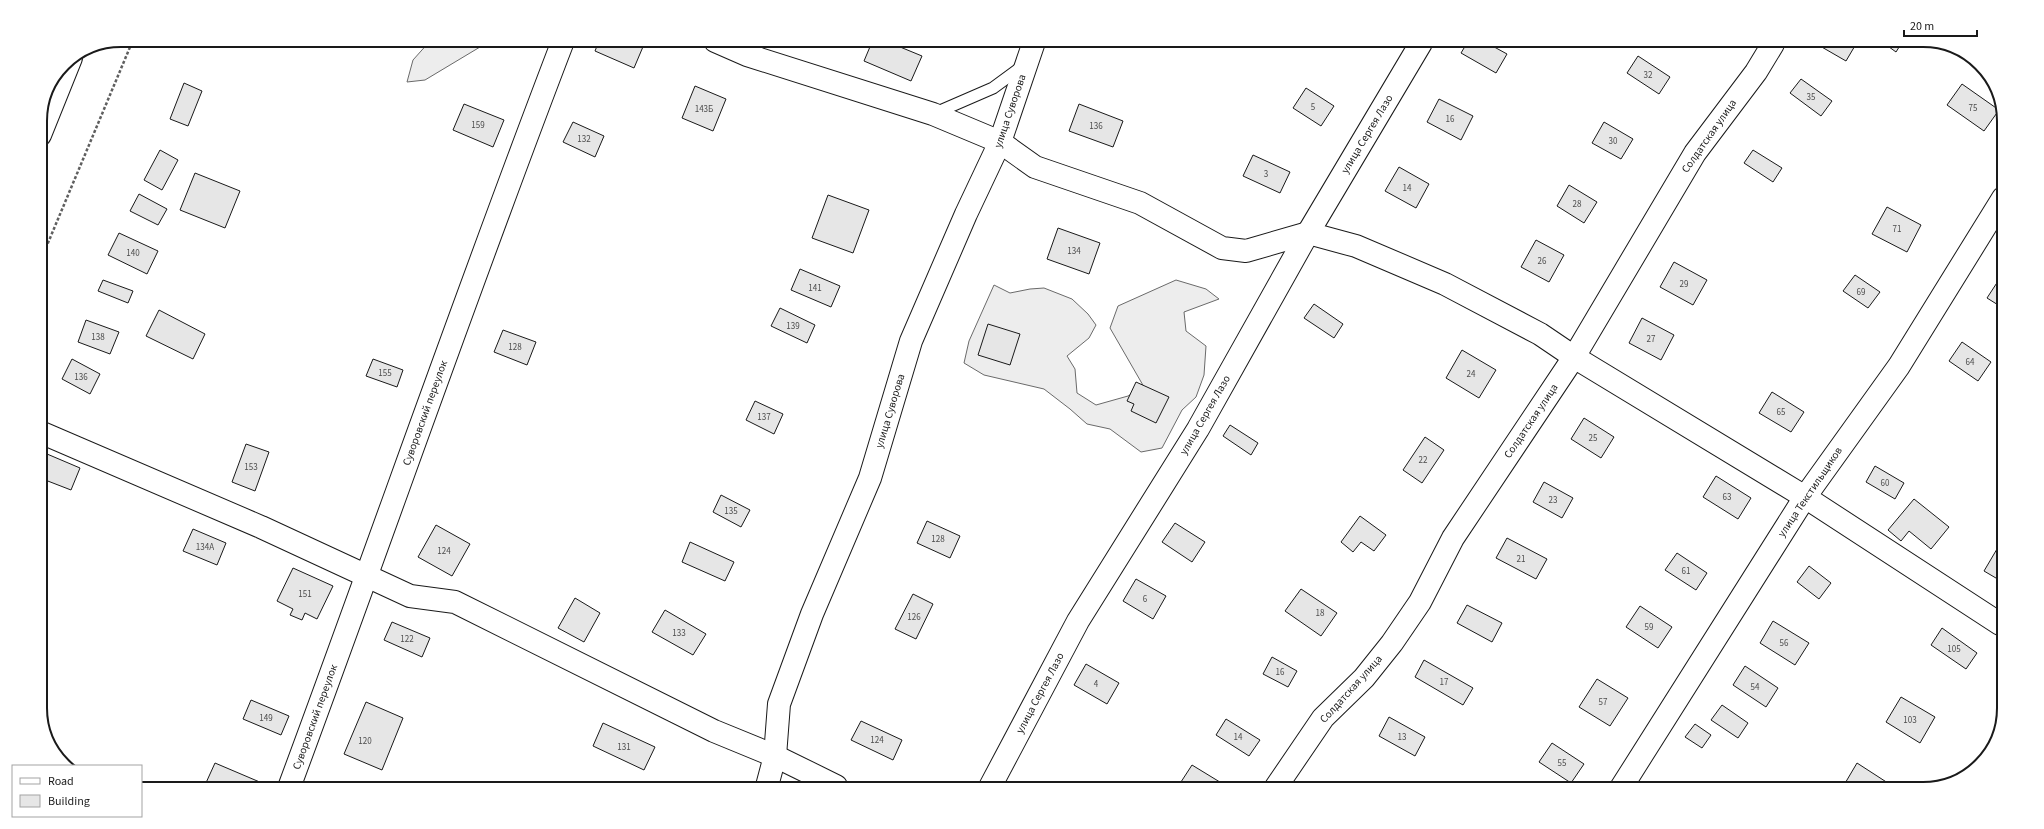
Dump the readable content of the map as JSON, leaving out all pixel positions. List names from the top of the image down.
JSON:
{
  "streets": {
    "street": [
      "улица Суворова",
      "улица Сергея Лазо",
      "Солдатская улица",
      "Суворовский переулок",
      "улица Текстильщиков"
    ]
  },
  "house_numbers": [
    "32",
    "35",
    "5",
    "75",
    "143Б",
    "16",
    "159",
    "136",
    "132",
    "30",
    "3",
    "14",
    "28",
    "71",
    "134",
    "140",
    "26",
    "29",
    "141",
    "69",
    "139",
    "138",
    "27",
    "128",
    "64",
    "155",
    "24",
    "136",
    "65",
    "137",
    "25",
    "22",
    "153",
    "60",
    "63",
    "23",
    "135",
    "128",
    "134А",
    "124",
    "21",
    "61",
    "151",
    "6",
    "18",
    "126",
    "59",
    "133",
    "122",
    "56",
    "105",
    "16",
    "17",
    "4",
    "54",
    "57",
    "149",
    "103",
    "14",
    "13",
    "124",
    "120",
    "131",
    "55"
  ],
  "legend": ["Road", "Building"],
  "scale_bar": "20 m"
}
